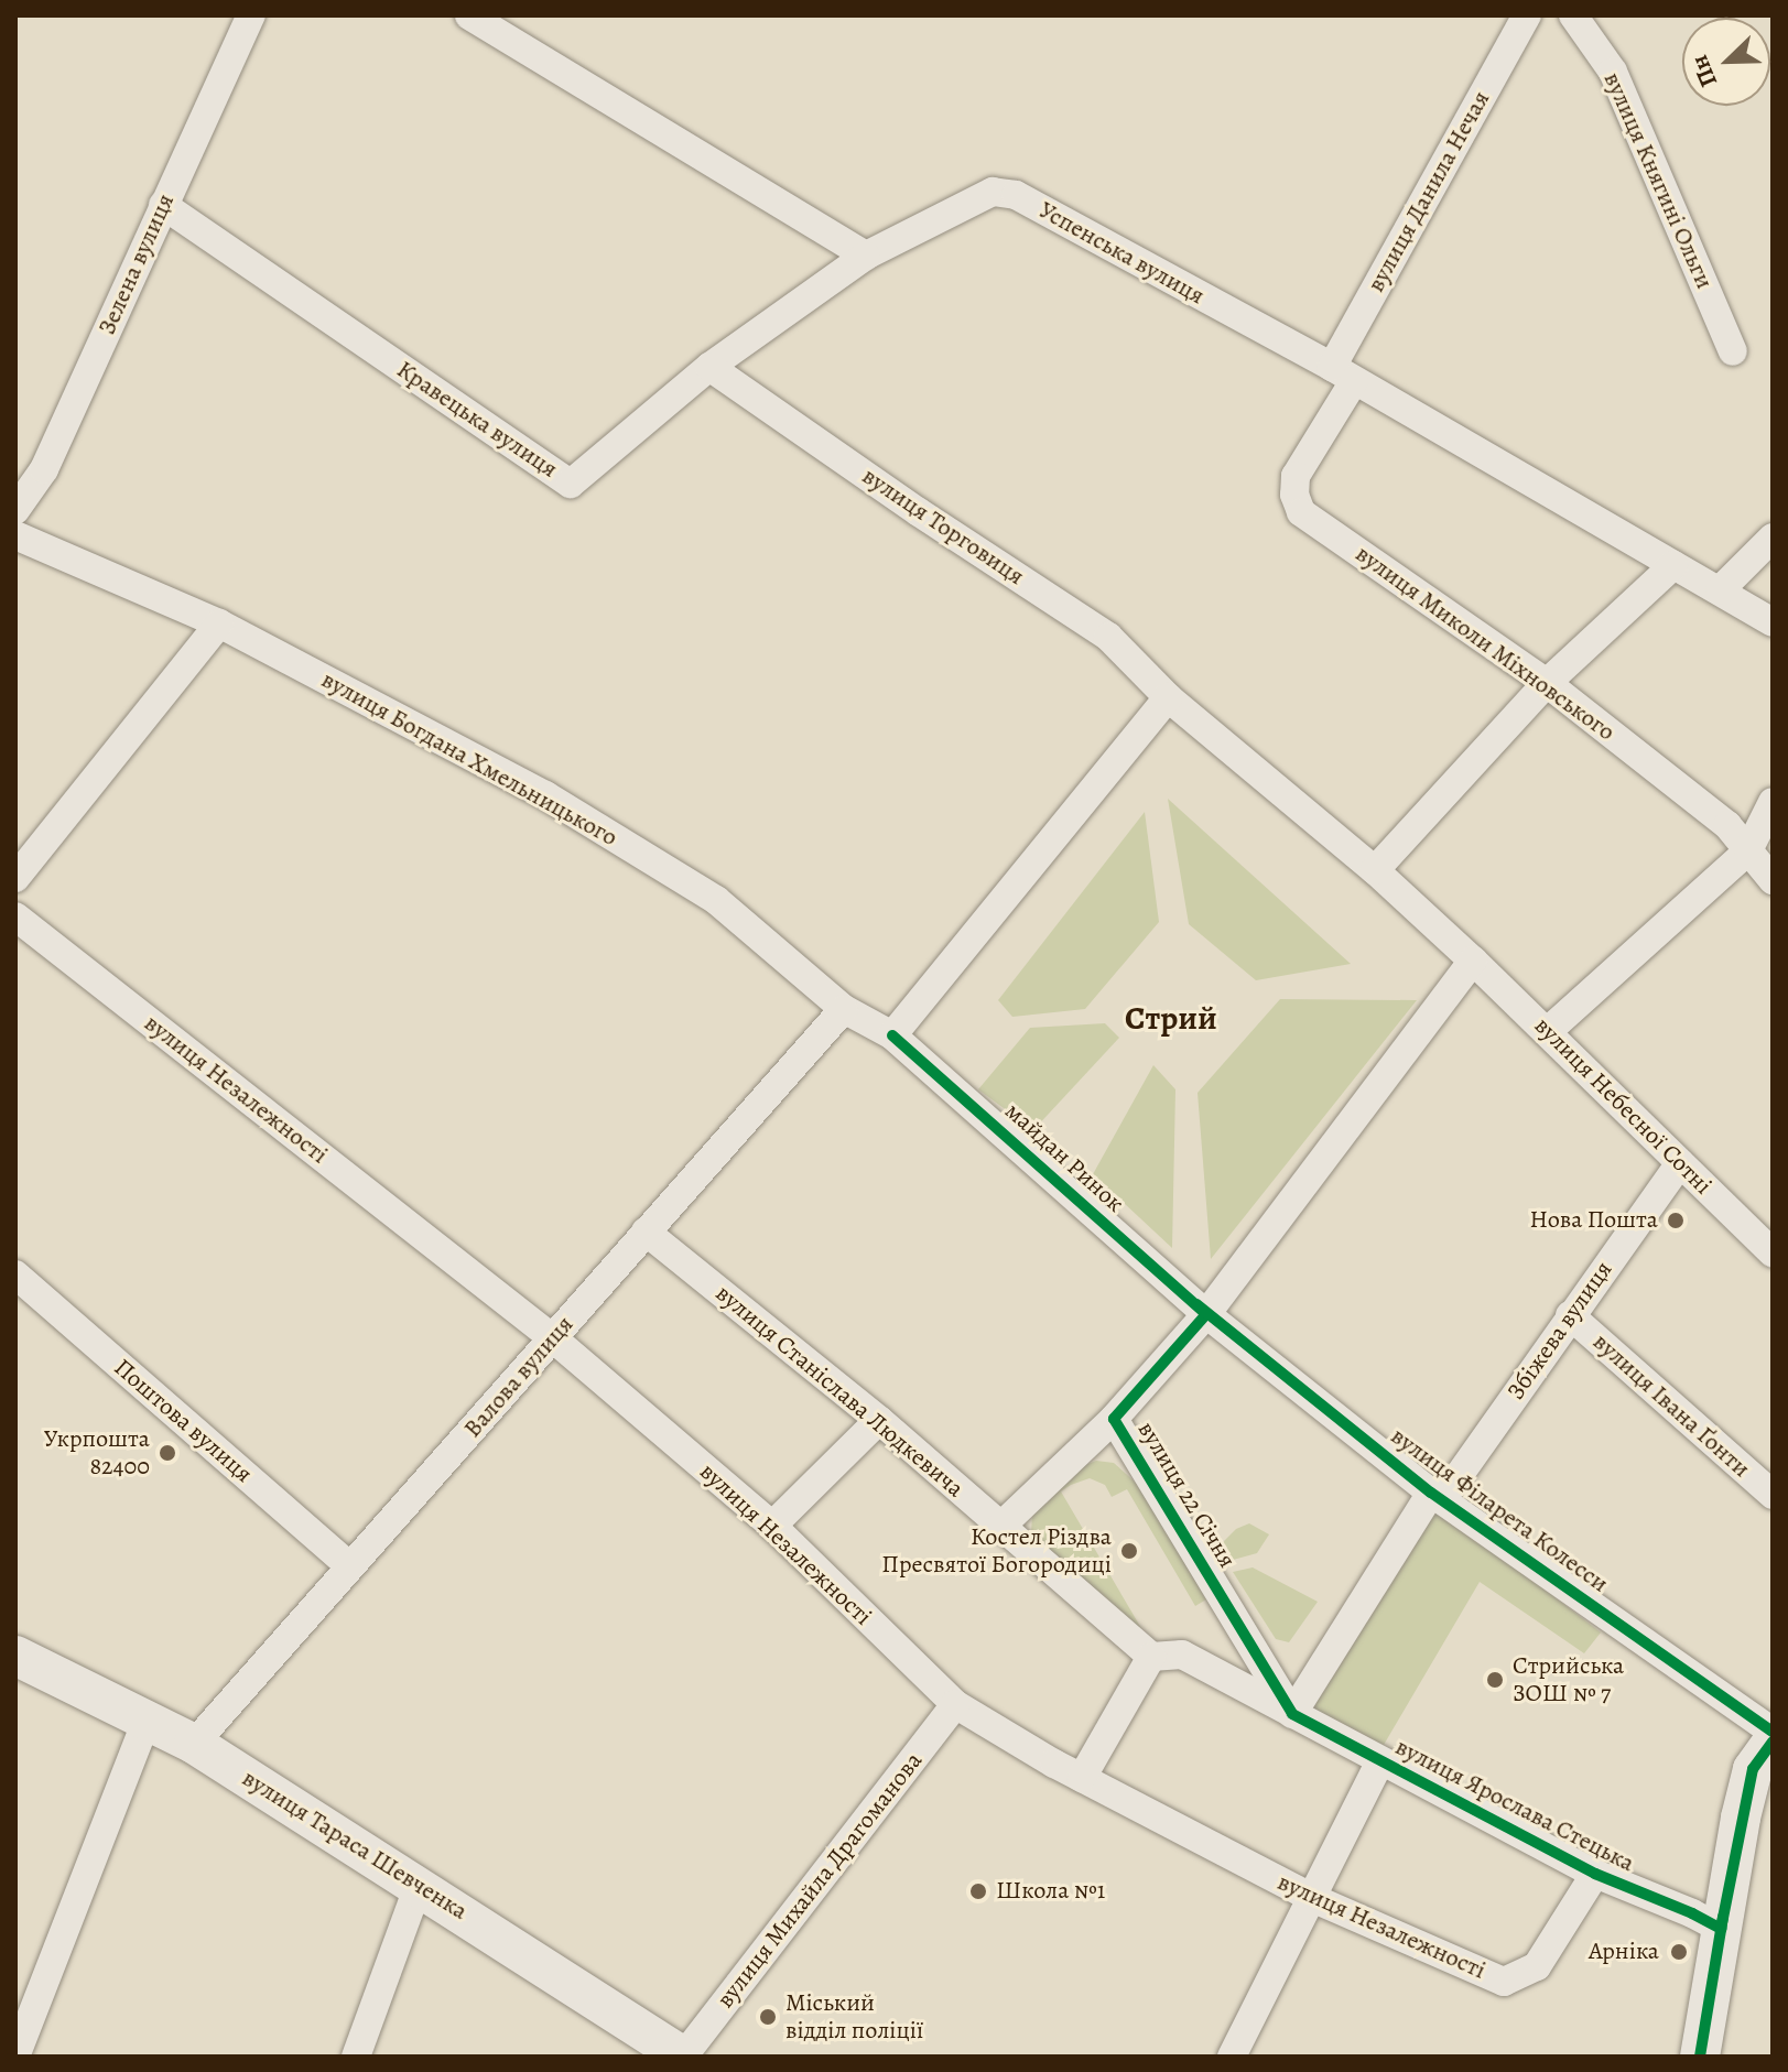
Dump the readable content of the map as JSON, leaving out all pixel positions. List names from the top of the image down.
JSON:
{
  "streets": {
    "main road": ["вулиця Тараса Шевченка"],
    "street": [
      "вулиця Княгині Ольги",
      "вулиця Данила Нечая",
      "Успенська вулиця",
      "Зелена вулиця",
      "Кравецька вулиця",
      "вулиця Торговиця",
      "вулиця Миколи Міхновського",
      "вулиця Богдана Хмельницького",
      "вулиця Незалежності",
      "вулиця Небесної Сотні",
      "майдан Ринок",
      "Збіжева вулиця",
      "Валова вулиця",
      "вулиця Станіслава Людкевича",
      "вулиця Івана Ґонти",
      "Поштова вулиця",
      "вулиця 22 Січня",
      "вулиця Філарета Колесси",
      "вулиця Ярослава Стецька",
      "вулиця Михайла Драгоманова"
    ]
  },
  "crossings": [
    ["вулиця Данила Нечая", "Успенська вулиця"],
    ["вулиця Данила Нечая", "вулиця Миколи Міхновського"],
    ["Успенська вулиця", "Кравецька вулиця"],
    ["Успенська вулиця", "вулиця Миколи Міхновського"],
    ["Зелена вулиця", "Кравецька вулиця"],
    ["Кравецька вулиця", "вулиця Торговиця"],
    ["вулиця Богдана Хмельницького", "майдан Ринок"],
    ["вулиця Богдана Хмельницького", "Валова вулиця"],
    ["вулиця Незалежності", "Валова вулиця"],
    ["вулиця Незалежності", "вулиця Ярослава Стецька"],
    ["вулиця Незалежності", "вулиця Михайла Драгоманова"],
    ["вулиця Небесної Сотні", "Збіжева вулиця"],
    ["майдан Ринок", "вулиця 22 Січня"],
    ["майдан Ринок", "вулиця Філарета Колесси"],
    ["Збіжева вулиця", "вулиця Івана Ґонти"],
    ["Збіжева вулиця", "вулиця 22 Січня"],
    ["Збіжева вулиця", "вулиця Філарета Колесси"],
    ["Збіжева вулиця", "вулиця Ярослава Стецька"],
    ["Валова вулиця", "вулиця Станіслава Людкевича"],
    ["Валова вулиця", "Поштова вулиця"],
    ["Валова вулиця", "вулиця Тараса Шевченка"],
    ["вулиця Станіслава Людкевича", "вулиця 22 Січня"],
    ["вулиця Станіслава Людкевича", "вулиця Ярослава Стецька"],
    ["вулиця 22 Січня", "вулиця Філарета Колесси"],
    ["вулиця 22 Січня", "вулиця Ярослава Стецька"],
    ["вулиця Тараса Шевченка", "вулиця Михайла Драгоманова"]
  ],
  "districts": ["Стрий"],
  "places": [
    "Нова Пошта",
    "Укрпошта 82400",
    "Костел Різдва Пресвятої Богородиці",
    "Стрийська ЗОШ № 7",
    "Школа №1",
    "Арніка",
    "Міський відділ поліції"
  ],
  "north": "bottom left"
}
